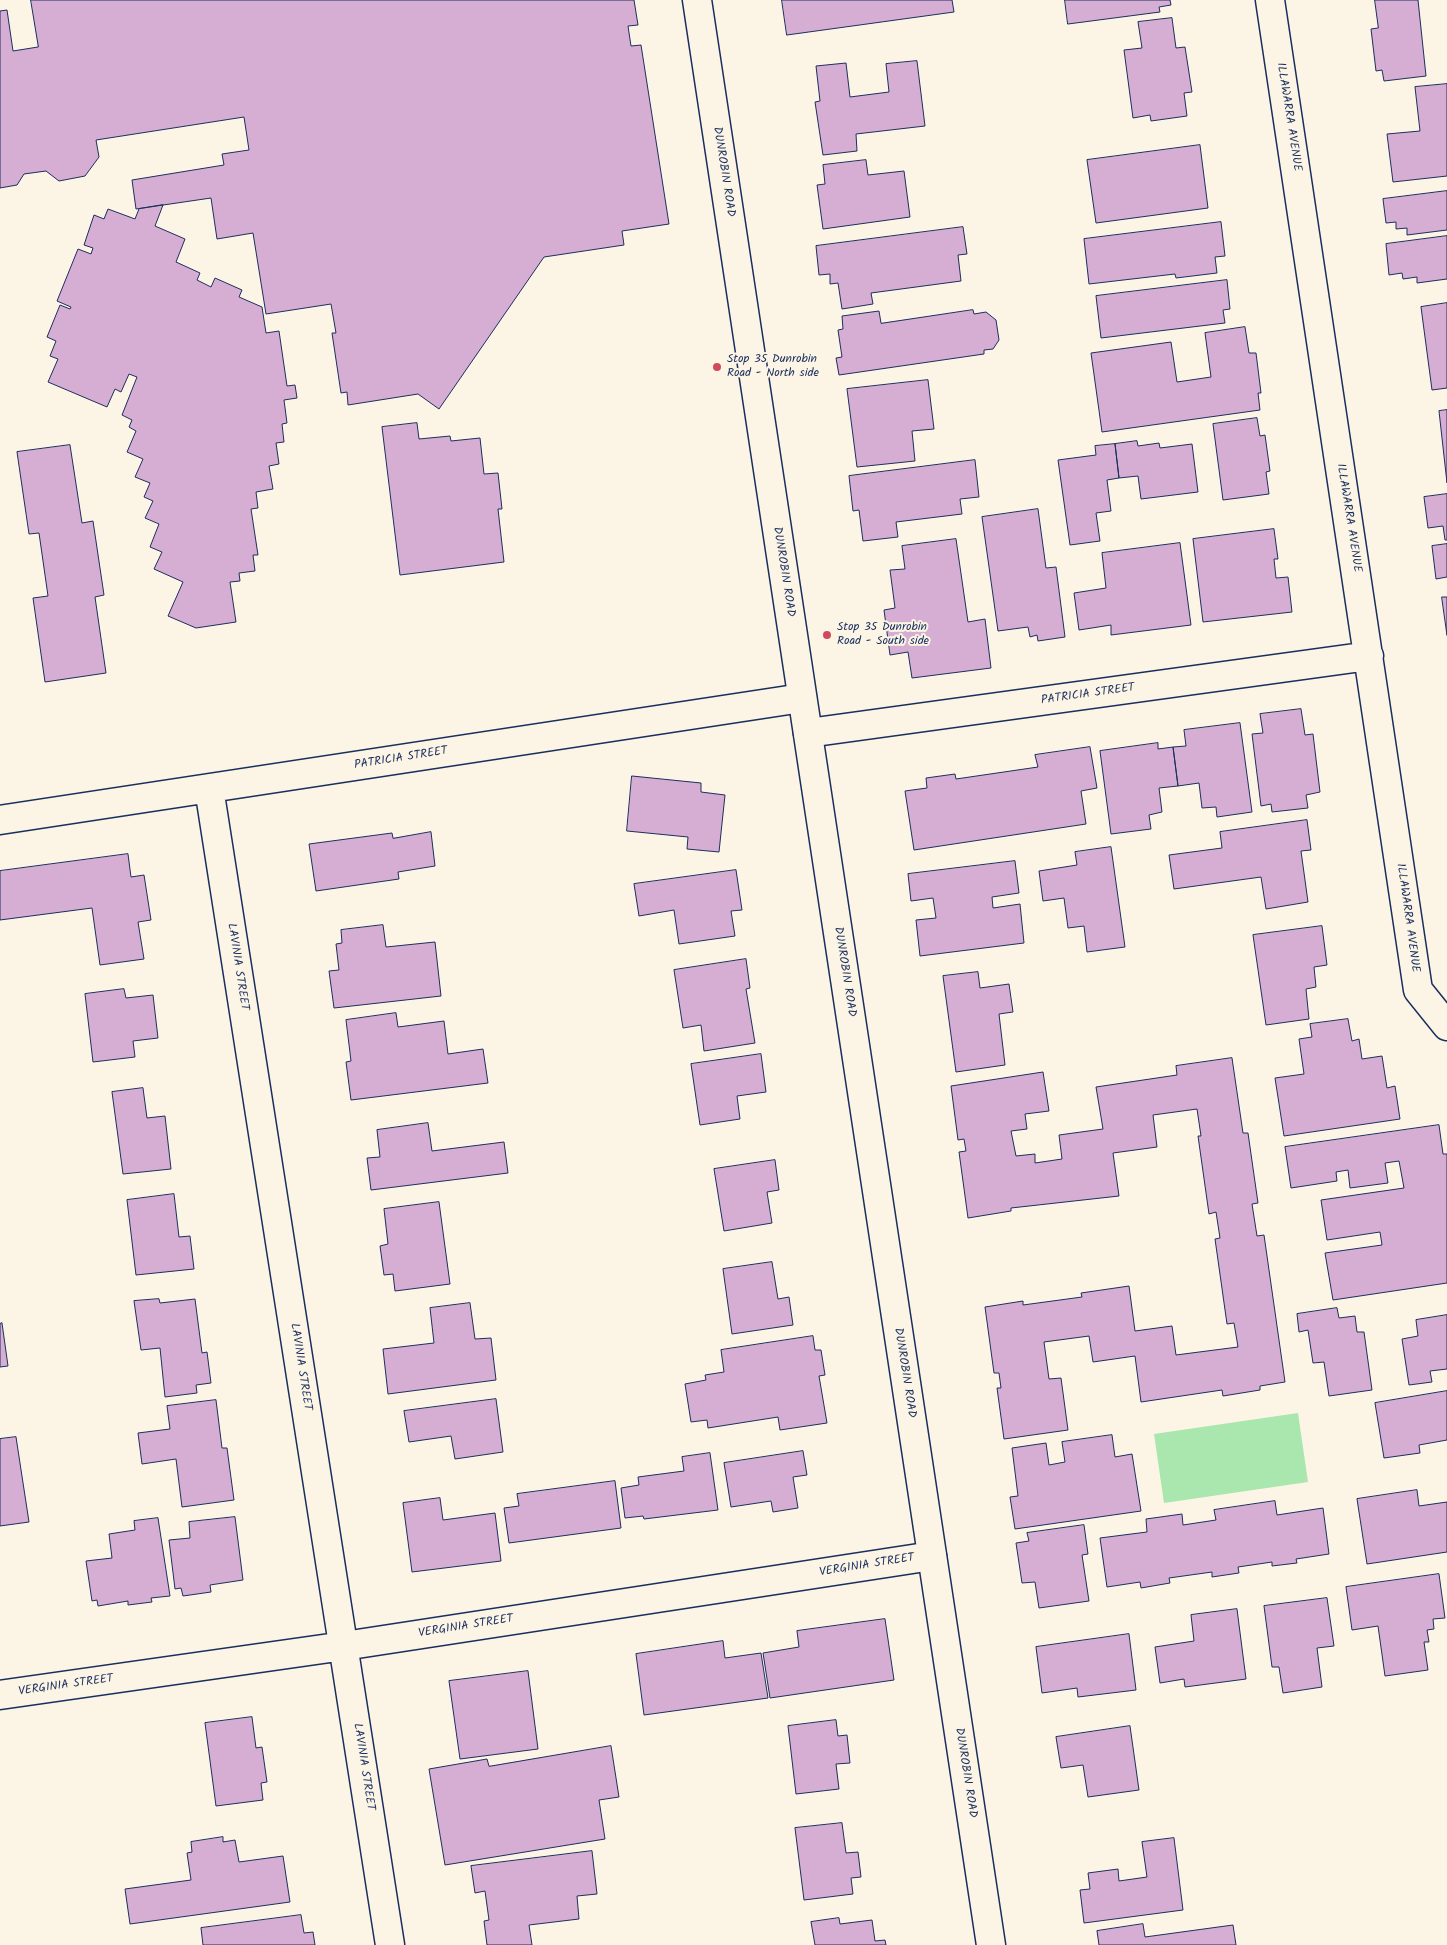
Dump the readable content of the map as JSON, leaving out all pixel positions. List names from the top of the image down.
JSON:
{
  "streets": {
    "street": [
      "ILLAWARRA AVENUE",
      "DUNROBIN ROAD",
      "PATRICIA STREET",
      "LAVINIA STREET",
      "VERGINIA STREET"
    ]
  },
  "crossings": [
    ["ILLAWARRA AVENUE", "PATRICIA STREET"],
    ["DUNROBIN ROAD", "PATRICIA STREET"],
    ["DUNROBIN ROAD", "VERGINIA STREET"],
    ["PATRICIA STREET", "LAVINIA STREET"],
    ["LAVINIA STREET", "VERGINIA STREET"]
  ],
  "places": ["Stop 35 Dunrobin Road - North side", "Stop 35 Dunrobin Road - South side"]
}
